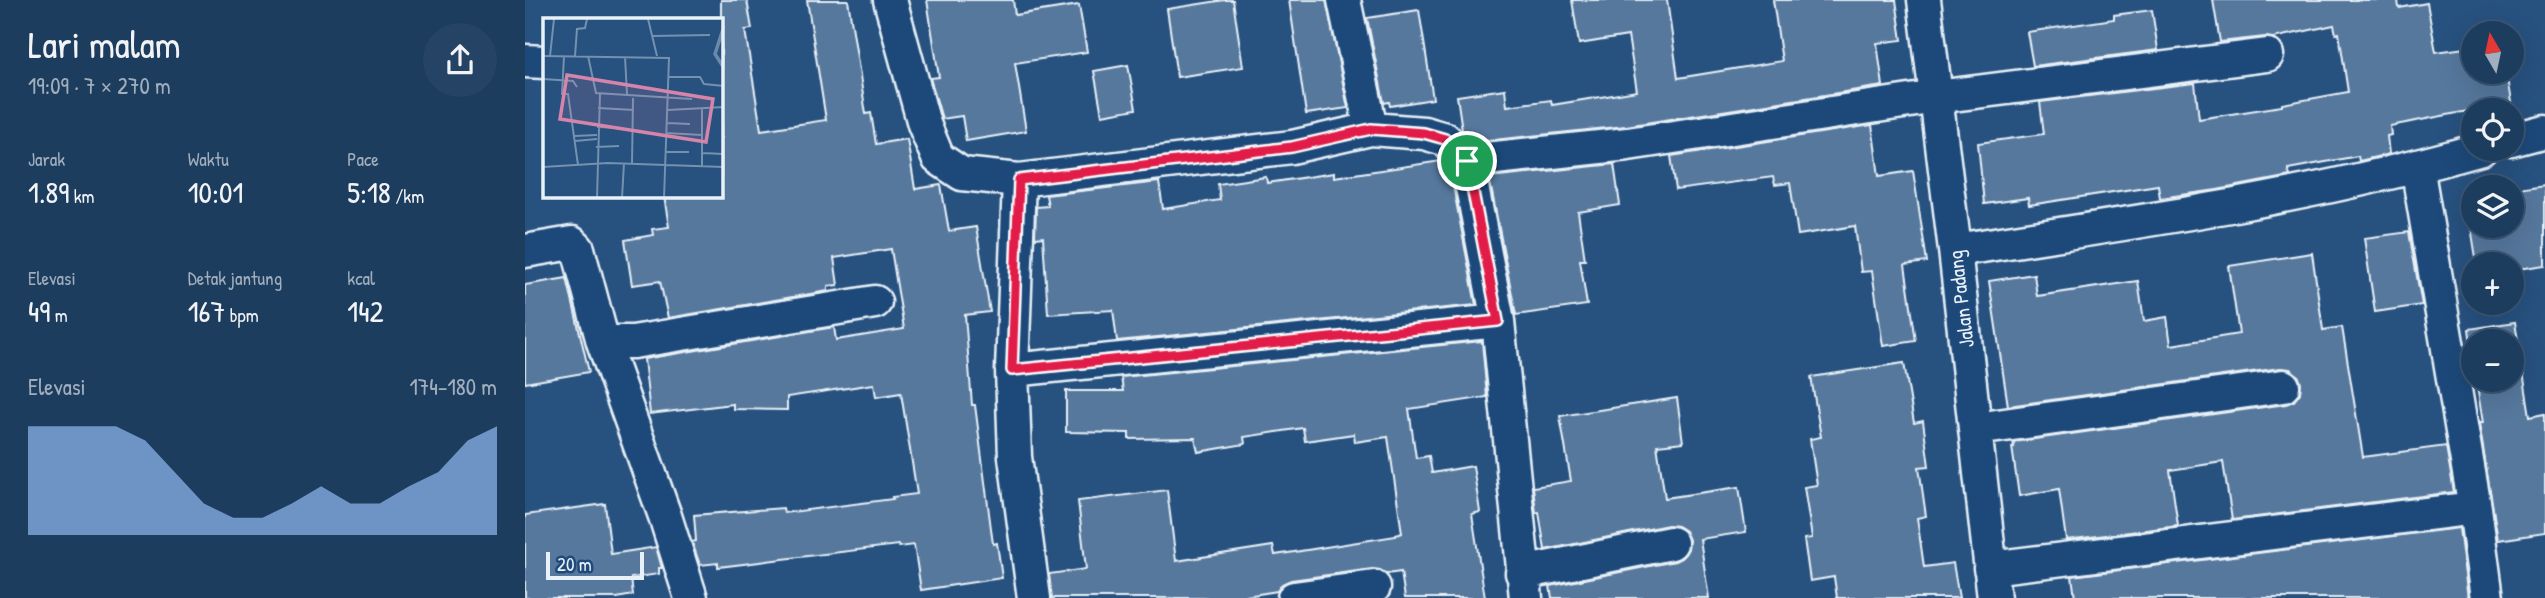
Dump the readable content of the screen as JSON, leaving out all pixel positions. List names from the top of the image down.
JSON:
{
  "streets": {
    "street": ["Jalan Padang"]
  },
  "scale_bar": "20 m",
  "north": "top",
  "page": {
    "heading": ["Lari malam", "19:09 · 7 × 270 m"],
    "map_buttons": ["+", "−"],
    "stats": [
      ["Jarak", "1.89 km"],
      ["Waktu", "10:01"],
      ["Pace", "5:18 /km"],
      ["Elevasi", "49 m"],
      ["Detak jantung", "167 bpm"],
      ["kcal", "142"]
    ],
    "chart": ["Elevasi", "174–180 m"],
    "scale": "20 m"
  }
}
